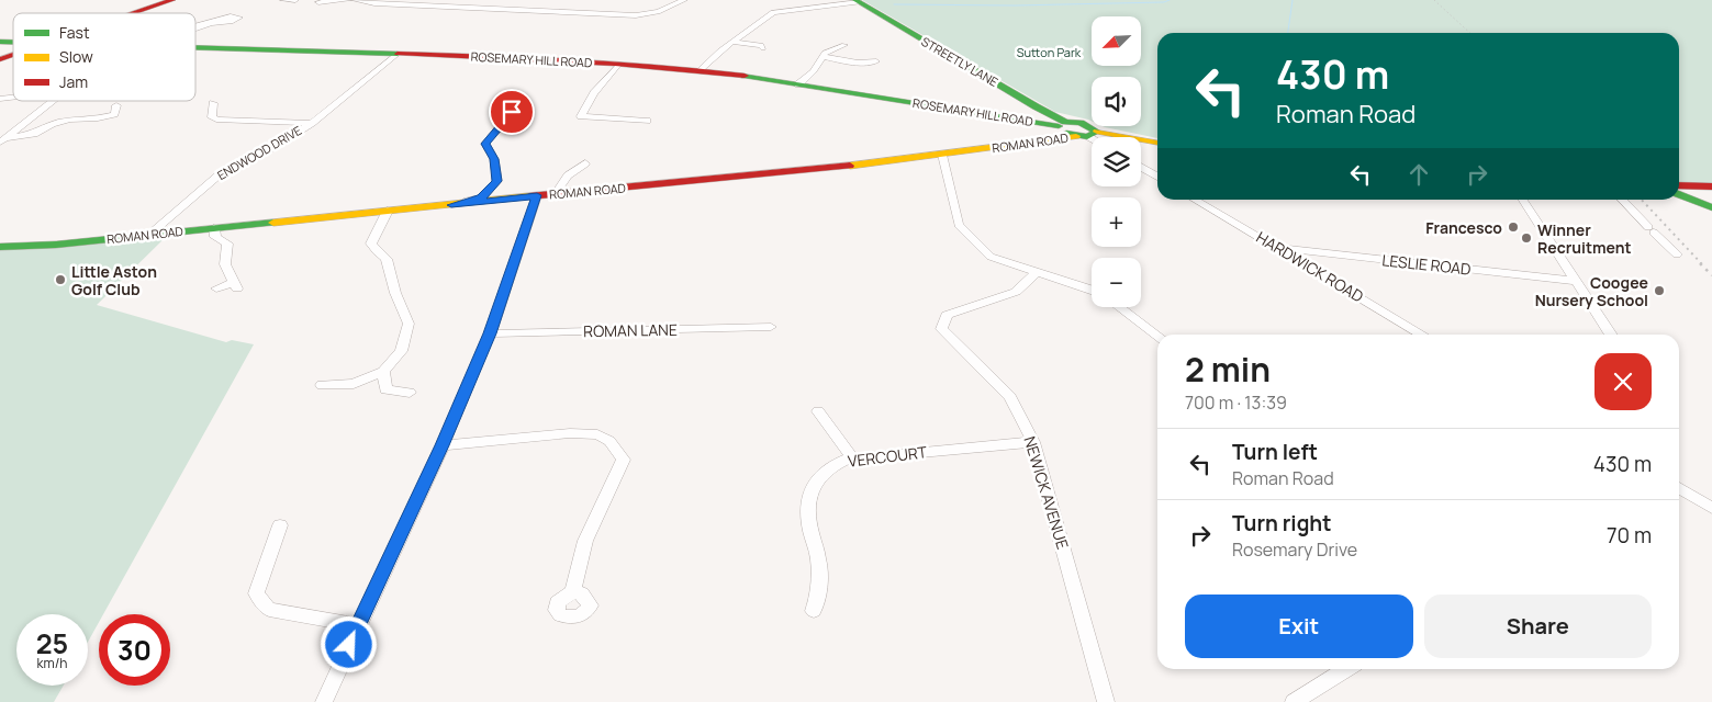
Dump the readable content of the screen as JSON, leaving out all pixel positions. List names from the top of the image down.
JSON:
{
  "streets": {
    "main road": ["ROSEMARY HILL ROAD", "STREETLY LANE", "ROMAN ROAD"],
    "street": [
      "ENDWOOD DRIVE",
      "LESLIE ROAD",
      "HARDWICK ROAD",
      "ROMAN LANE",
      "VERCOURT",
      "NEWICK AVENUE"
    ]
  },
  "crossings": [
    ["ROSEMARY HILL ROAD", "STREETLY LANE"],
    ["ROSEMARY HILL ROAD", "ENDWOOD DRIVE"],
    ["ROMAN ROAD", "ENDWOOD DRIVE"],
    ["LESLIE ROAD", "HARDWICK ROAD"],
    ["VERCOURT", "NEWICK AVENUE"]
  ],
  "parks": ["Sutton Park"],
  "places": [
    "Francesco",
    "Winner Recruitment",
    "Little Aston Golf Club",
    "Coogee Nursery School"
  ],
  "legend": ["Fast", "Slow", "Jam"],
  "north": "bottom left",
  "page": {
    "map_buttons": ["+", "−"],
    "turn": ["430 m", "Roman Road"],
    "heading": ["2 min", "700 m · 13:39"],
    "list": [
      {
        "name": "Turn left",
        "note": "Roman Road",
        "value": "430 m"
      },
      {
        "name": "Turn right",
        "note": "Rosemary Drive",
        "value": "70 m"
      }
    ],
    "buttons": ["Exit", "Share"],
    "speed": "25 km/h",
    "limit": "30"
  }
}
